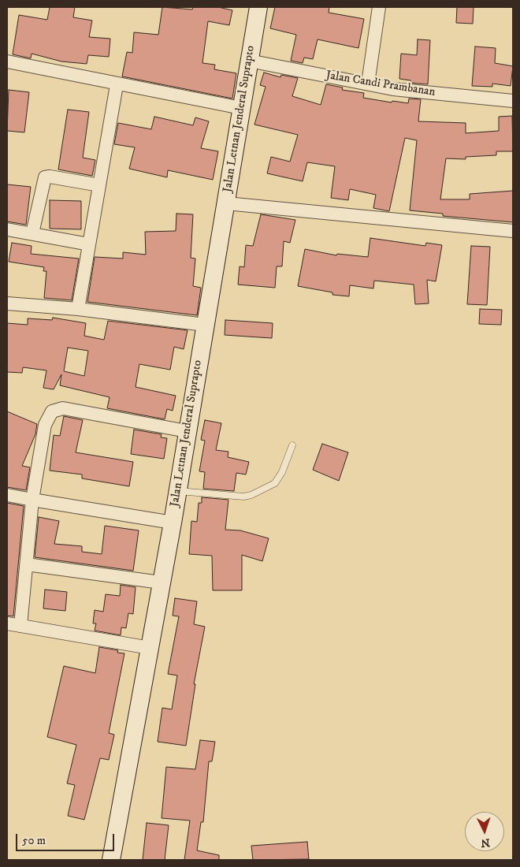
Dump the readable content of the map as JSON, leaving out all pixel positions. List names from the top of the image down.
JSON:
{
  "streets": {
    "main road": ["Jalan Letnan Jenderal Suprapto"],
    "street": ["Jalan Candi Prambanan"]
  },
  "crossings": [
    ["Jalan Candi Prambanan", "Jalan Letnan Jenderal Suprapto"]
  ],
  "scale_bar": "50 m",
  "north": "bottom"
}
